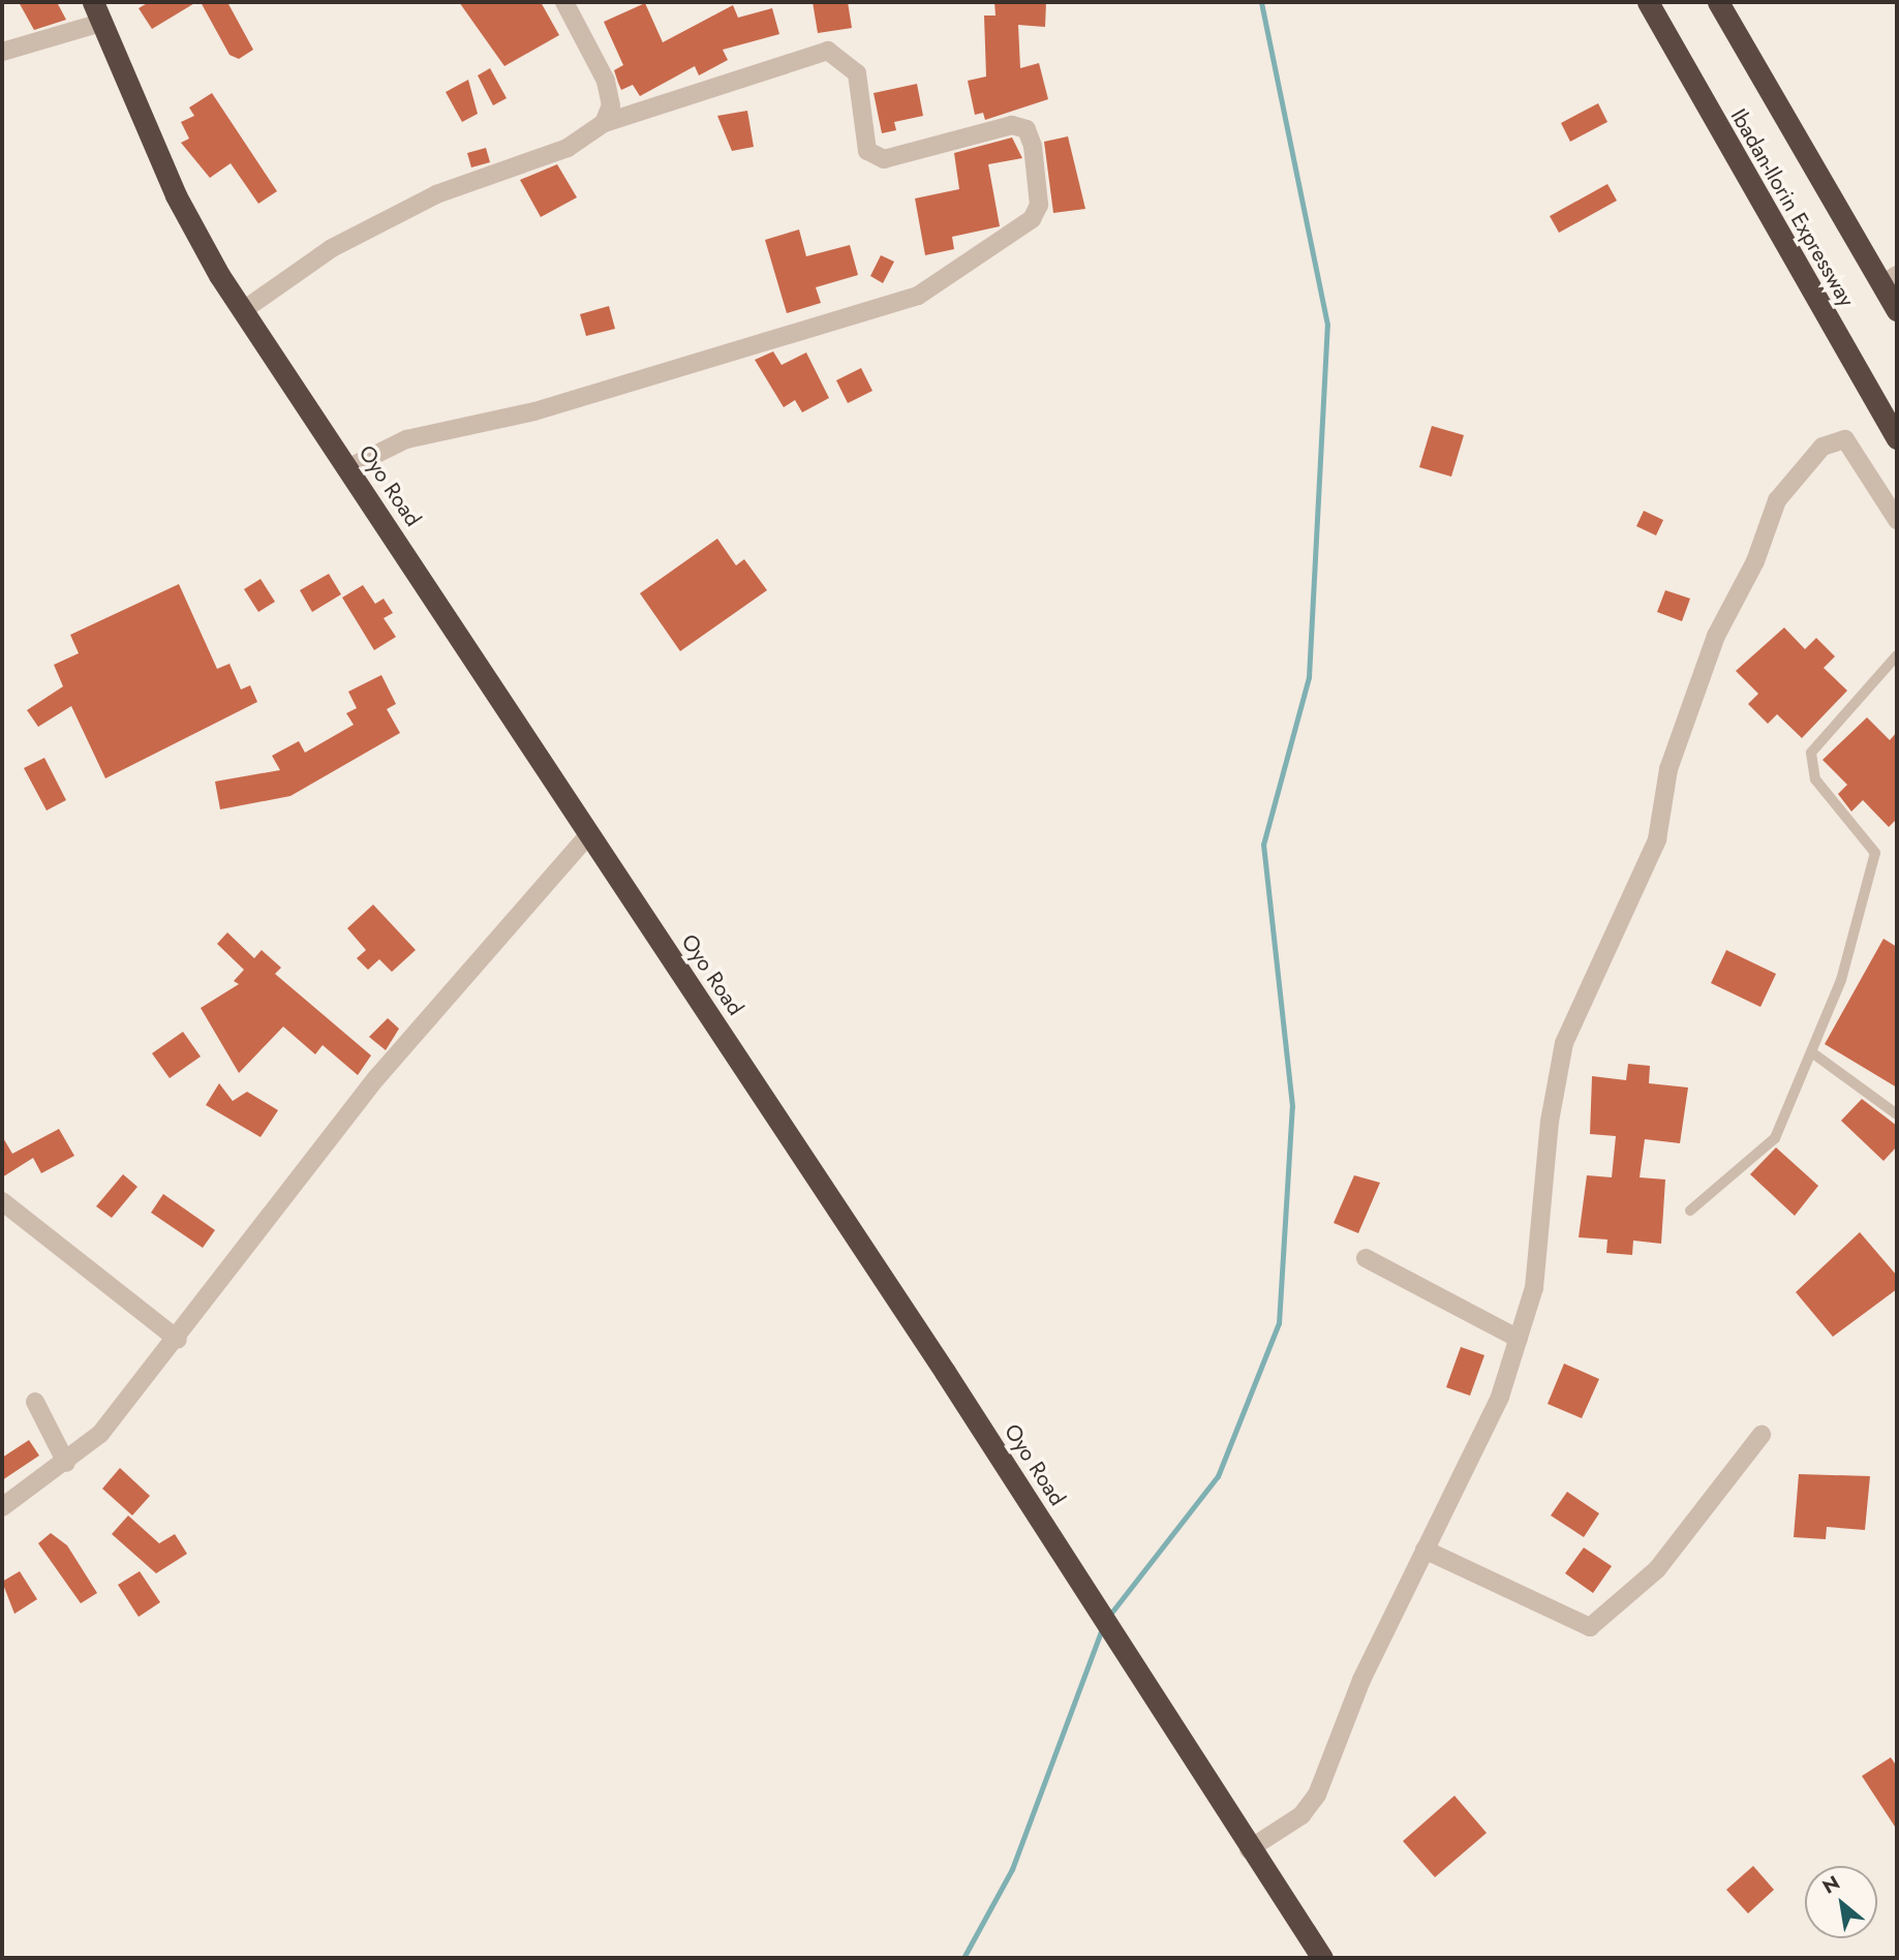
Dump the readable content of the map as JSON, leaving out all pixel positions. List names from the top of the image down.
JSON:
{
  "streets": {
    "highway": ["Ibadan-Ilorin Expressway", "Oyo Road"]
  },
  "north": "top left"
}
